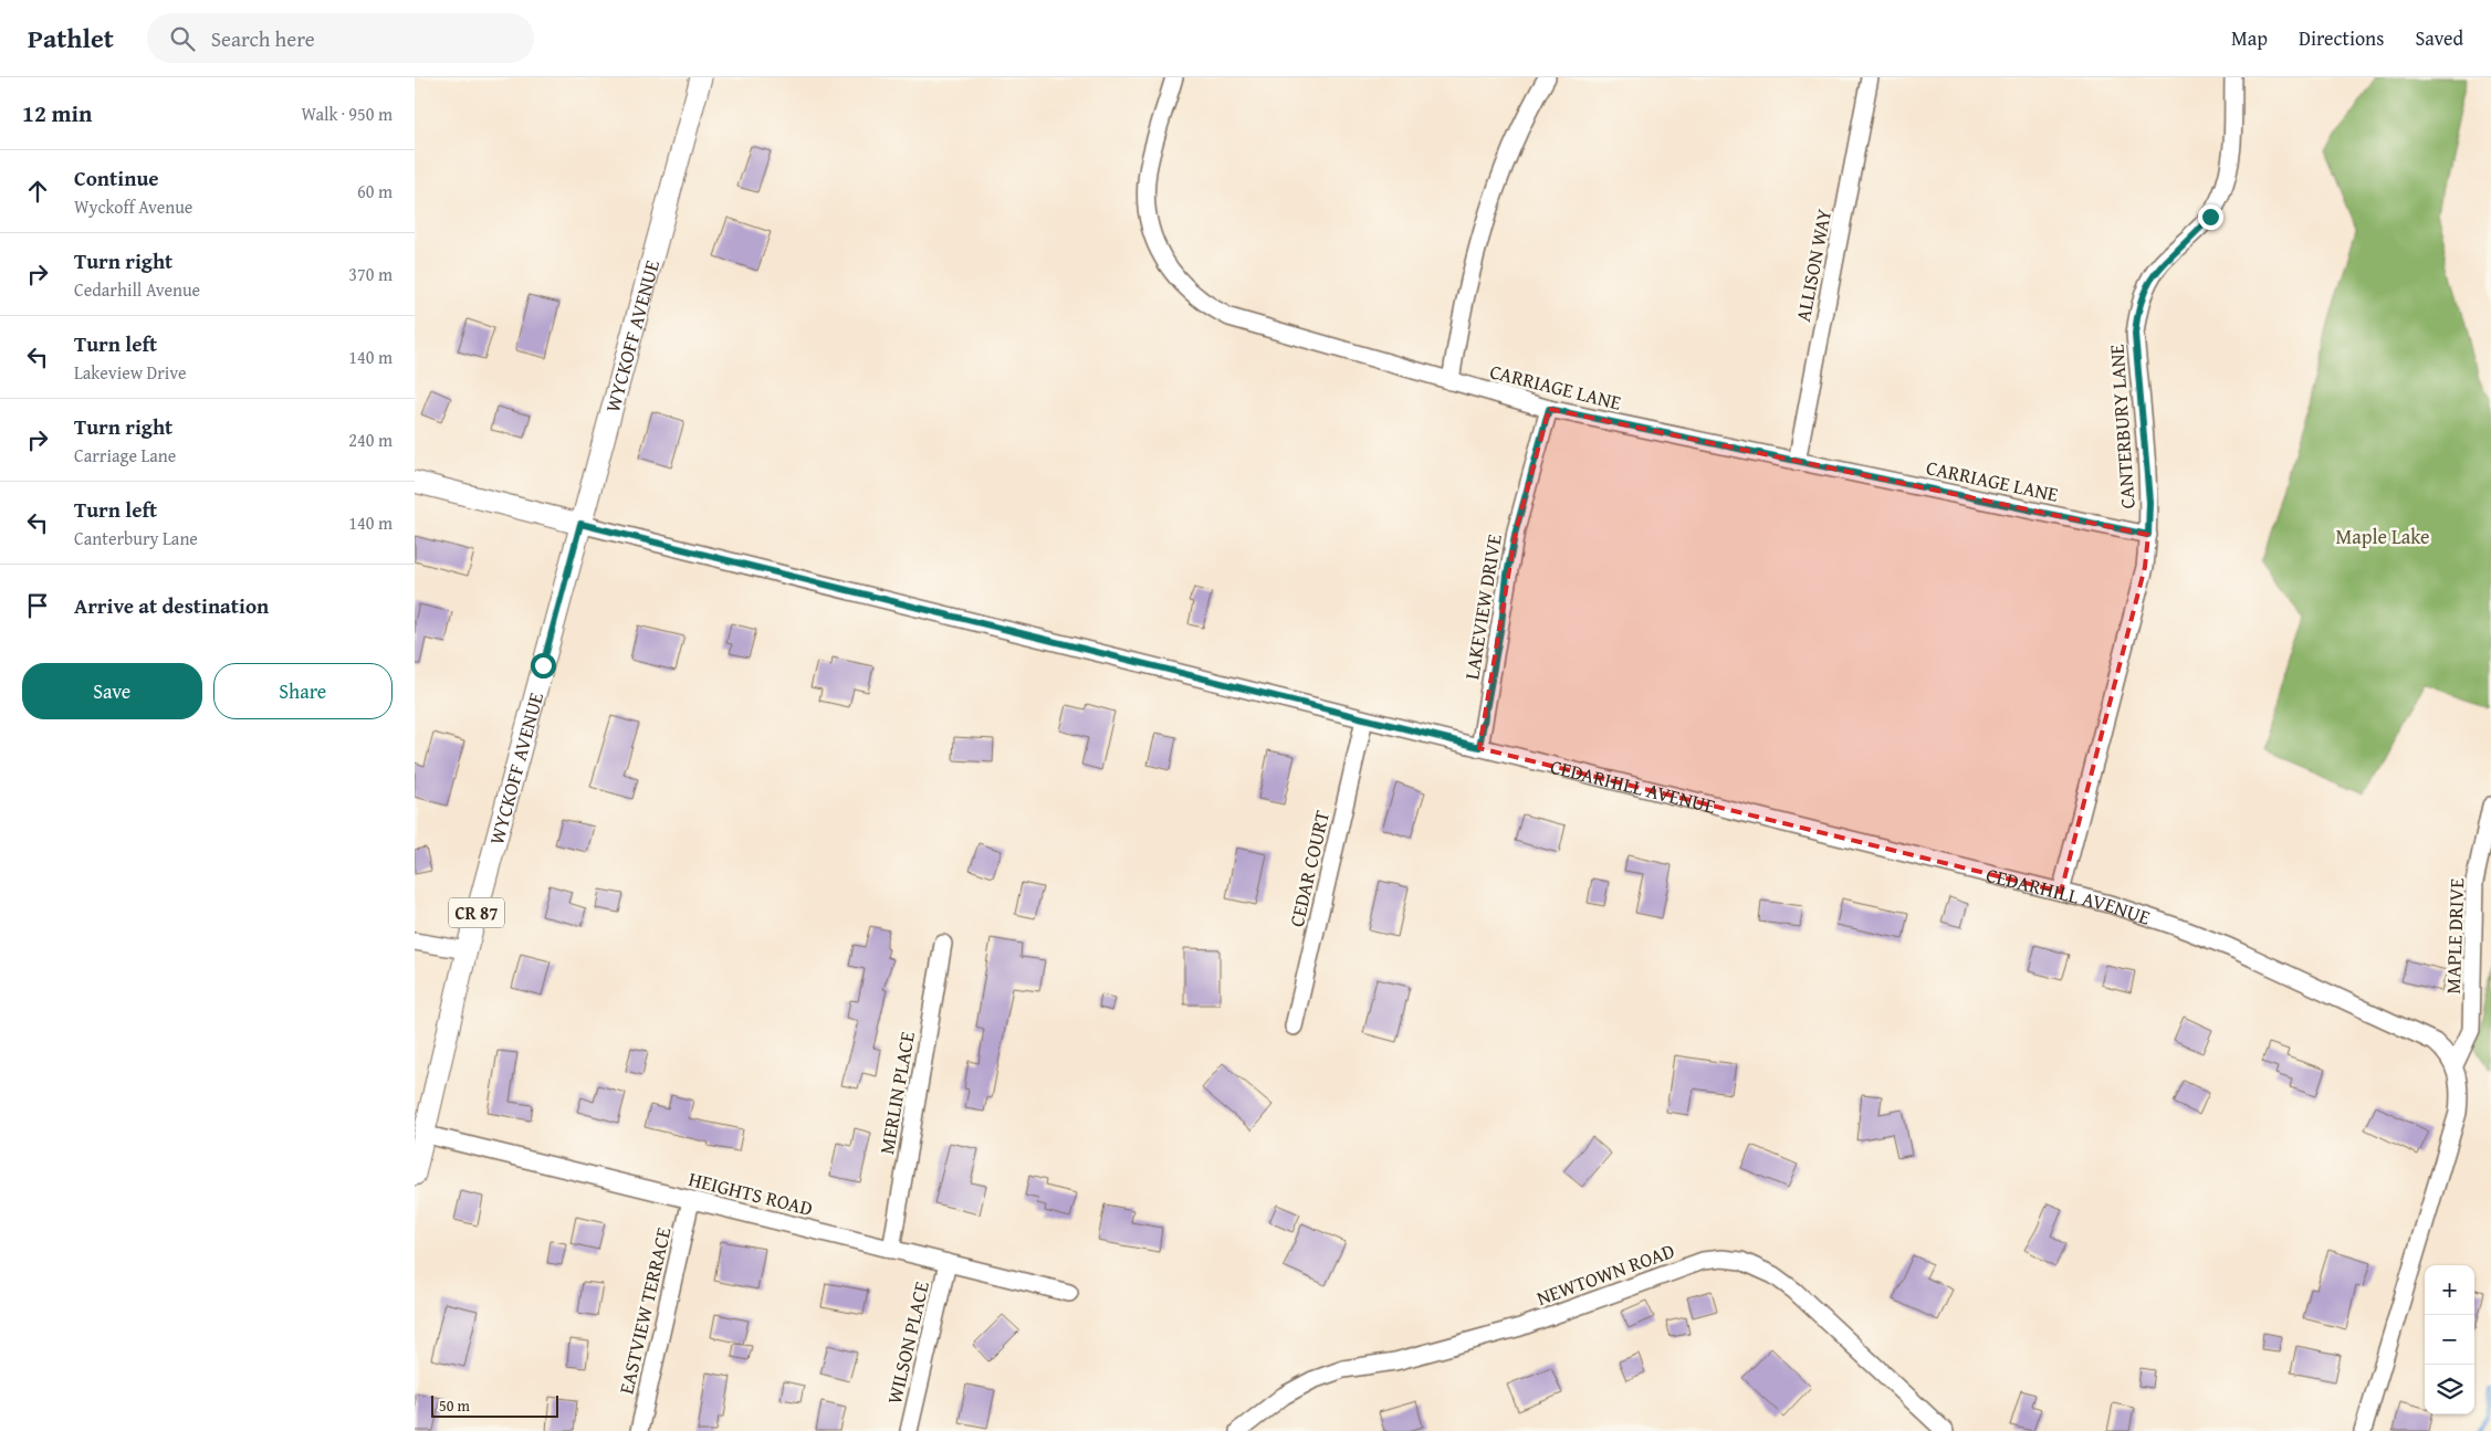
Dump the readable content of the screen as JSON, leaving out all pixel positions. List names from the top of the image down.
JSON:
{
  "streets": {
    "main road": ["WYCKOFF AVENUE", "CEDARHILL AVENUE", "CR 87"],
    "street": [
      "ALLISON WAY",
      "CARRIAGE LANE",
      "CANTERBURY LANE",
      "LAKEVIEW DRIVE",
      "CEDAR COURT",
      "MAPLE DRIVE",
      "MERLIN PLACE",
      "HEIGHTS ROAD",
      "NEWTOWN ROAD",
      "EASTVIEW TERRACE",
      "WILSON PLACE"
    ]
  },
  "crossings": [
    ["ALLISON WAY", "CARRIAGE LANE"],
    ["WYCKOFF AVENUE", "CEDARHILL AVENUE"],
    ["WYCKOFF AVENUE", "HEIGHTS ROAD"],
    ["CARRIAGE LANE", "CANTERBURY LANE"],
    ["CARRIAGE LANE", "LAKEVIEW DRIVE"],
    ["CANTERBURY LANE", "CEDARHILL AVENUE"],
    ["LAKEVIEW DRIVE", "CEDARHILL AVENUE"],
    ["CEDARHILL AVENUE", "CEDAR COURT"],
    ["CEDARHILL AVENUE", "MAPLE DRIVE"],
    ["MERLIN PLACE", "HEIGHTS ROAD"],
    ["HEIGHTS ROAD", "EASTVIEW TERRACE"],
    ["HEIGHTS ROAD", "WILSON PLACE"]
  ],
  "parks": ["Maple Lake"],
  "scale_bar": "50 m",
  "page": {
    "header": "Pathlet",
    "search": "Search here",
    "nav": ["Map", "Directions", "Saved"],
    "heading": ["12 min", "Walk · 950 m"],
    "list": [
      ["Continue", "Wyckoff Avenue", "60 m"],
      ["Turn right", "Cedarhill Avenue", "370 m"],
      ["Turn left", "Lakeview Drive", "140 m"],
      ["Turn right", "Carriage Lane", "240 m"],
      ["Turn left", "Canterbury Lane", "140 m"],
      "Arrive at destination"
    ],
    "buttons": ["Save", "Share"],
    "map_buttons": ["+", "−"],
    "scale": "50 m"
  }
}
